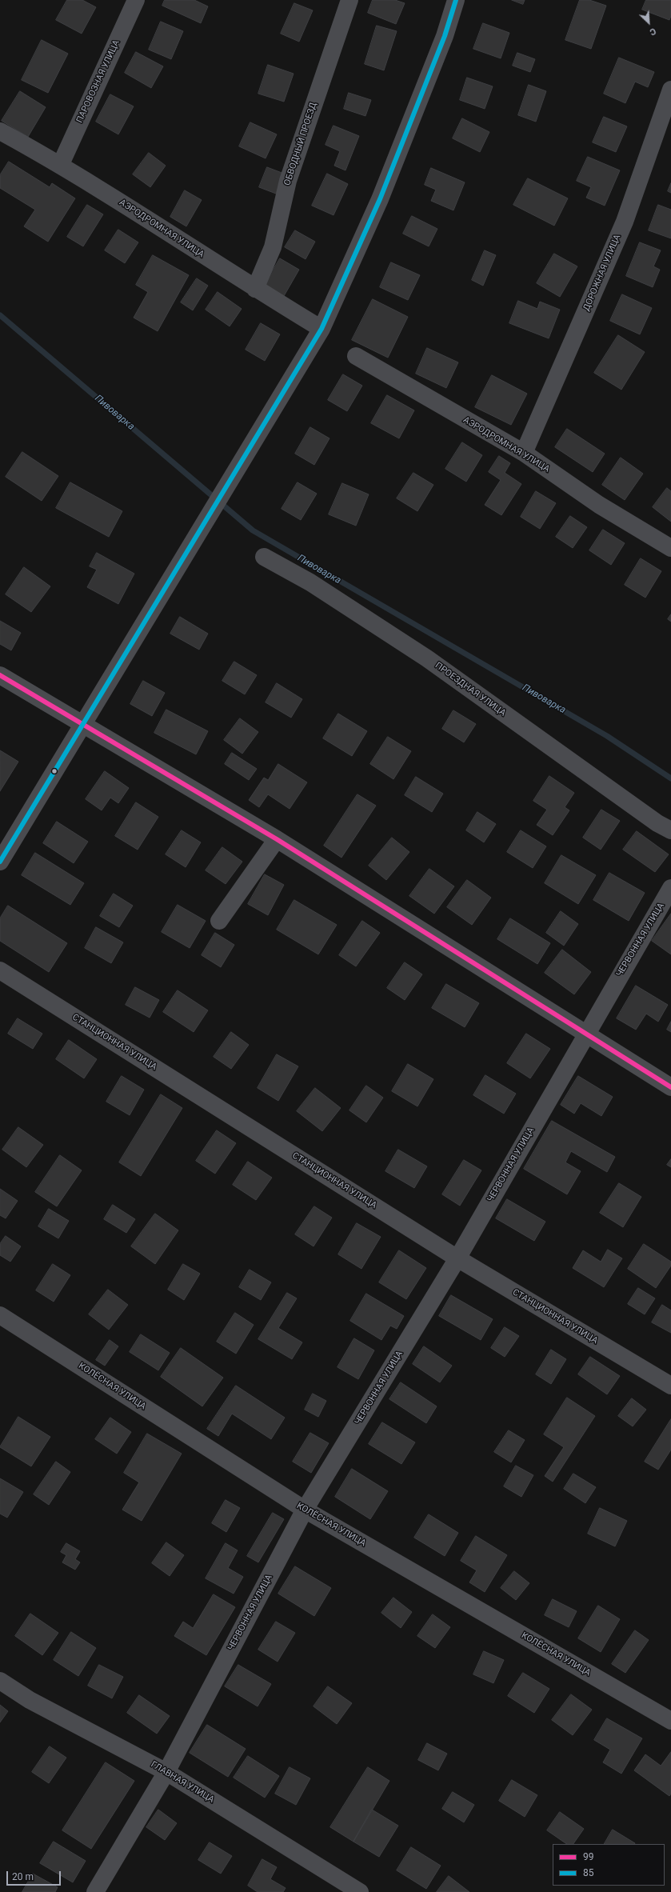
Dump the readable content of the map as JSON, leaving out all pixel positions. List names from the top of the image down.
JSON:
{
  "streets": {
    "street": [
      "ПАРОВОЗНАЯ УЛИЦА",
      "ОБВОДНЫЙ ПРОЕЗД",
      "АЭРОДРОМНАЯ УЛИЦА",
      "ДОРОЖНАЯ УЛИЦА",
      "ПРОЕЗДНАЯ УЛИЦА",
      "ЧЕРВОННАЯ УЛИЦА",
      "СТАНЦИОННАЯ УЛИЦА",
      "КОЛЁСНАЯ УЛИЦА",
      "ГЛАВНАЯ УЛИЦА"
    ]
  },
  "crossings": [
    ["ПАРОВОЗНАЯ УЛИЦА", "АЭРОДРОМНАЯ УЛИЦА"],
    ["ОБВОДНЫЙ ПРОЕЗД", "АЭРОДРОМНАЯ УЛИЦА"],
    ["АЭРОДРОМНАЯ УЛИЦА", "ДОРОЖНАЯ УЛИЦА"],
    ["ЧЕРВОННАЯ УЛИЦА", "СТАНЦИОННАЯ УЛИЦА"],
    ["ЧЕРВОННАЯ УЛИЦА", "КОЛЁСНАЯ УЛИЦА"],
    ["ЧЕРВОННАЯ УЛИЦА", "ГЛАВНАЯ УЛИЦА"]
  ],
  "water": ["Пивоварка"],
  "lines": ["transit line 85", "transit line 99"],
  "legend": ["99", "85"],
  "scale_bar": "20 m",
  "north": "bottom right"
}
